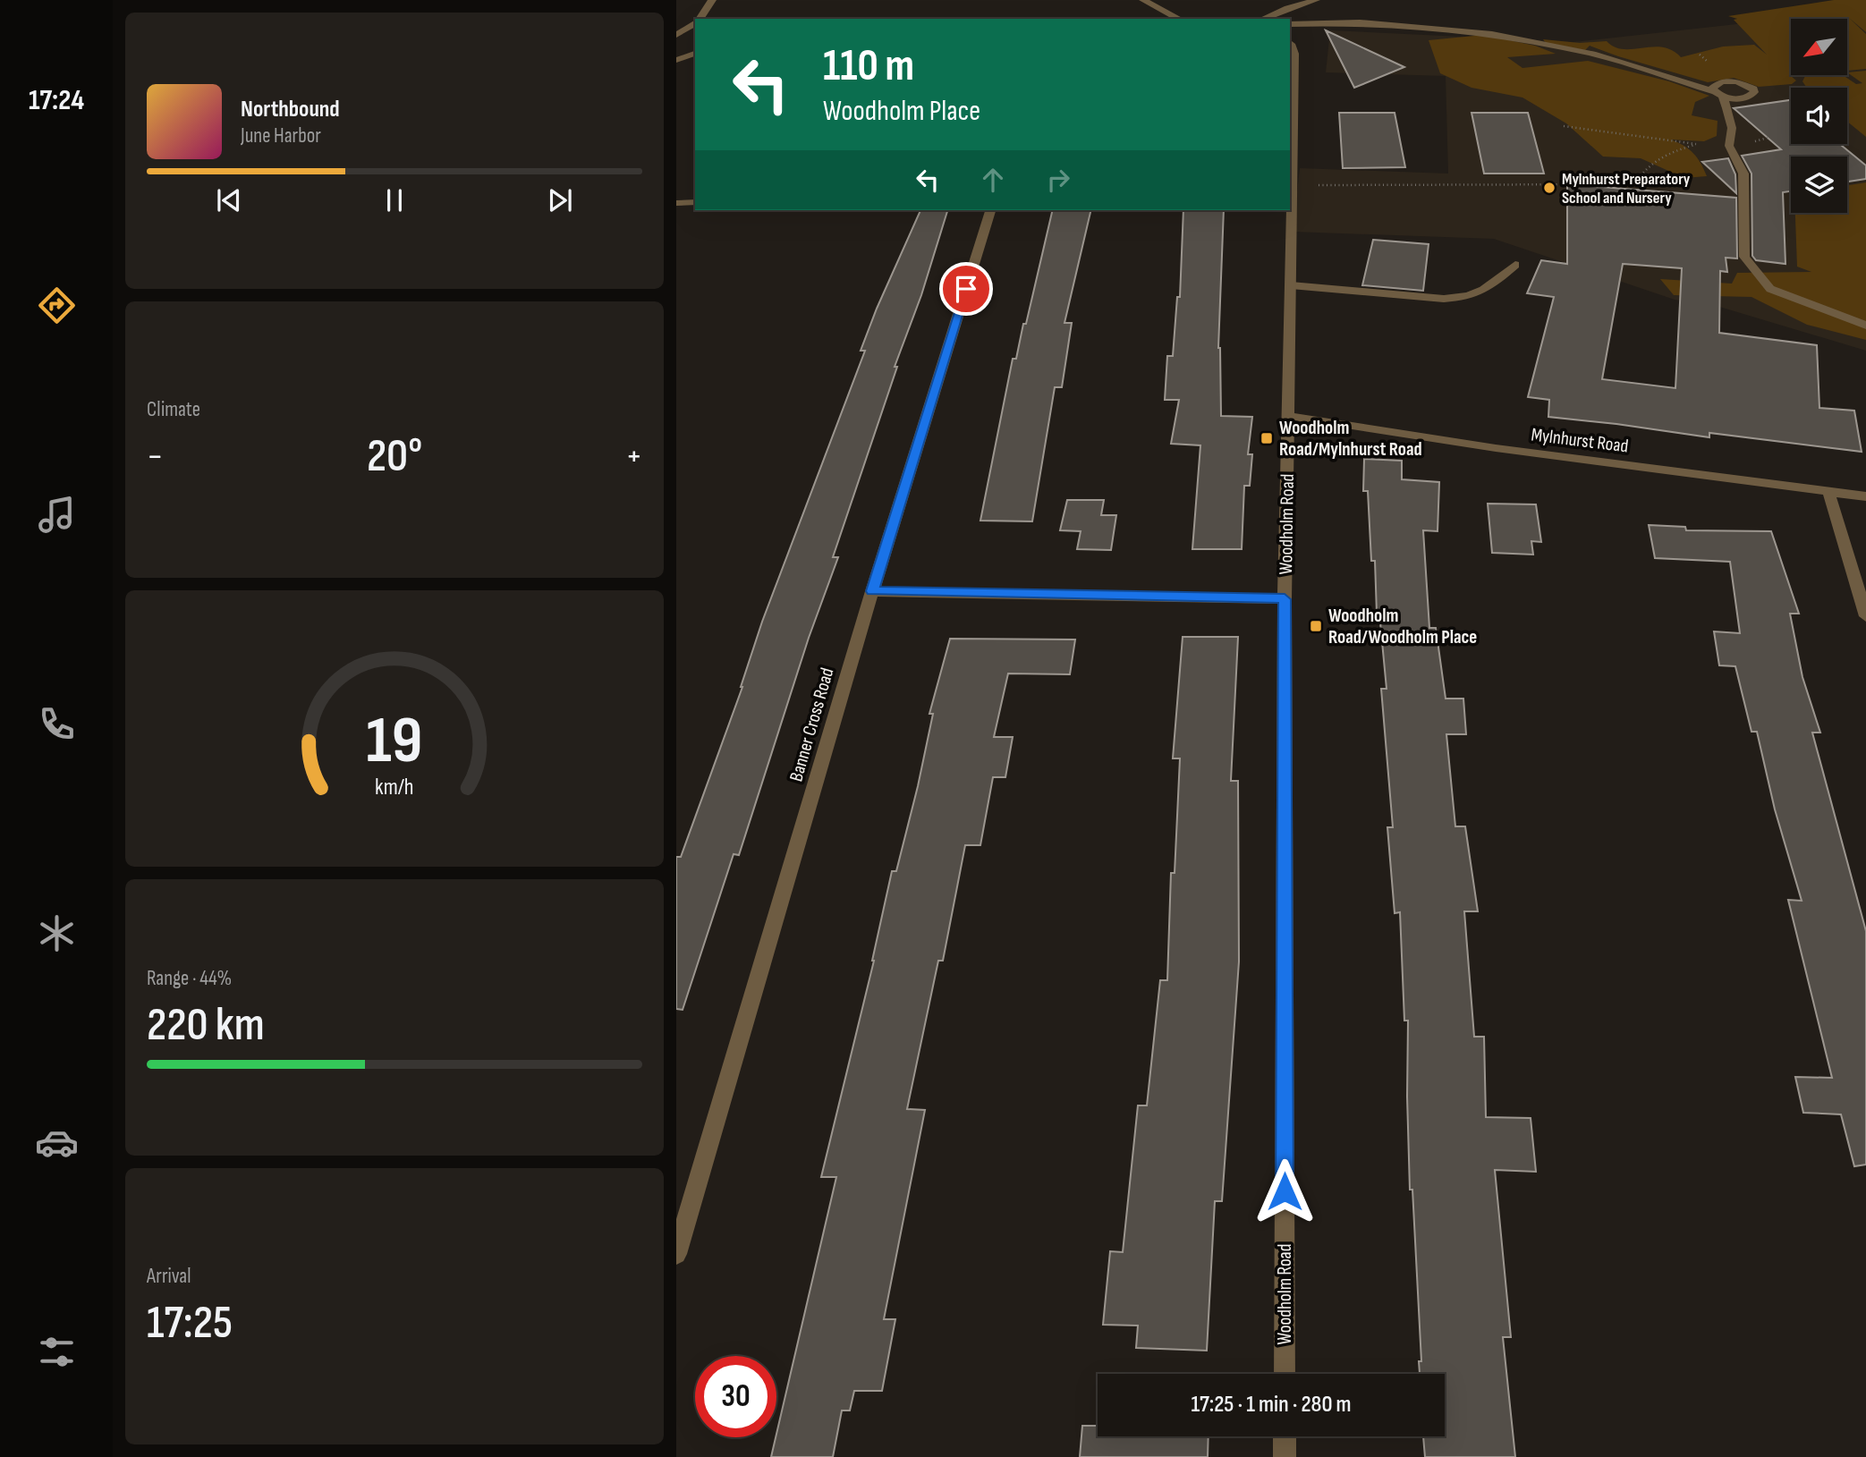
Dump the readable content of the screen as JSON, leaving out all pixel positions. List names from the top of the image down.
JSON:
{
  "streets": {
    "street": ["Mylnhurst Road", "Woodholm Road", "Banner Cross Road"]
  },
  "crossings": [
    ["Mylnhurst Road", "Woodholm Road"]
  ],
  "places": {
    "other": ["Mylnhurst Preparatory School and Nursery"],
    "transit": ["Woodholm Road/Mylnhurst Road", "Woodholm Road/Woodholm Place"]
  },
  "north": "bottom left",
  "page": {
    "tabs": "17:24",
    "turn": ["110 m", "Woodholm Place"],
    "song": ["Northbound", "June Harbor"],
    "tile": [
      "Climate",
      ["Range · 44%", "220 km"],
      ["Arrival", "17:25"]
    ],
    "heat": ["−", "20°", "+"],
    "limit": "30",
    "trip": "17:25 · 1 min · 280 m",
    "gauge": ["19", "km/h"]
  }
}
